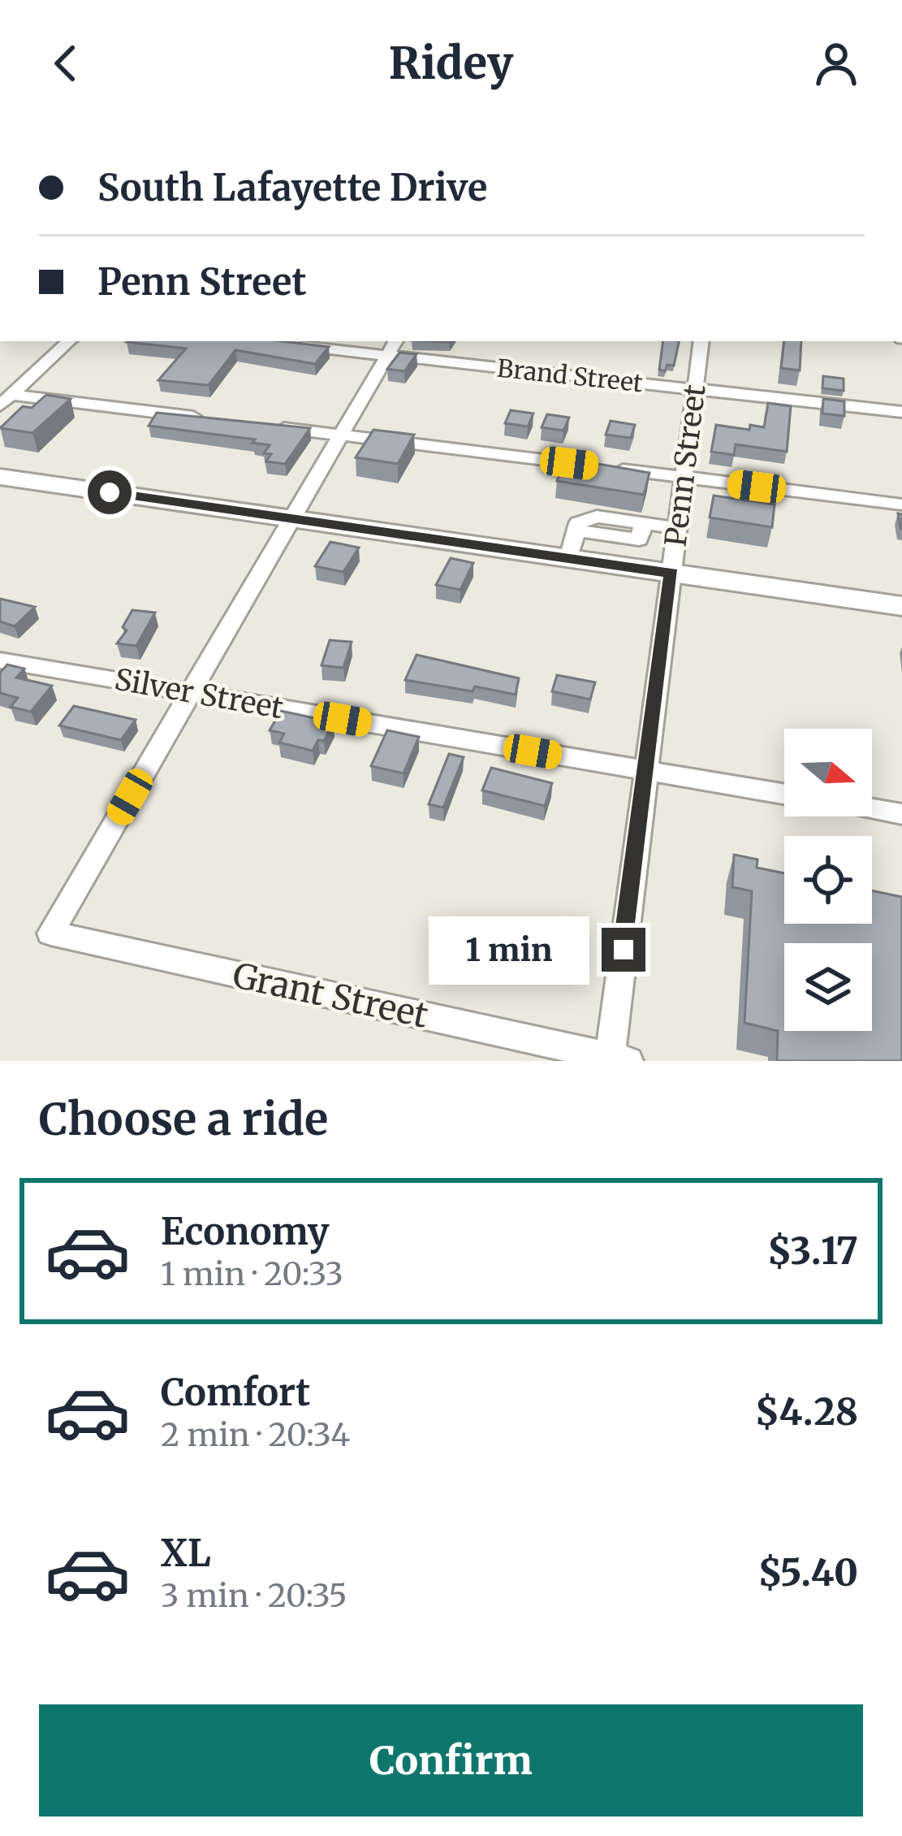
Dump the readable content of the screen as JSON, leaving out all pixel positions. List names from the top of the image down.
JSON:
{
  "streets": {
    "street": [
      "Brand Street",
      "Penn Street",
      "Silver Street",
      "Grant Street"
    ]
  },
  "crossings": [
    ["Brand Street", "Penn Street"],
    ["Penn Street", "Silver Street"],
    ["Penn Street", "Grant Street"],
    ["Silver Street", "Grant Street"]
  ],
  "north": "right",
  "page": {
    "header": "Ridey",
    "banner": ["South Lafayette Drive", "Penn Street"],
    "bubble": "1 min",
    "heading": "Choose a ride",
    "list": [
      {
        "name": "Economy",
        "note": "1 min · 20:33",
        "value": "$3.17"
      },
      {
        "name": "Comfort",
        "note": "2 min · 20:34",
        "value": "$4.28"
      },
      {
        "name": "XL",
        "note": "3 min · 20:35",
        "value": "$5.40"
      }
    ],
    "buttons": "Confirm"
  }
}
